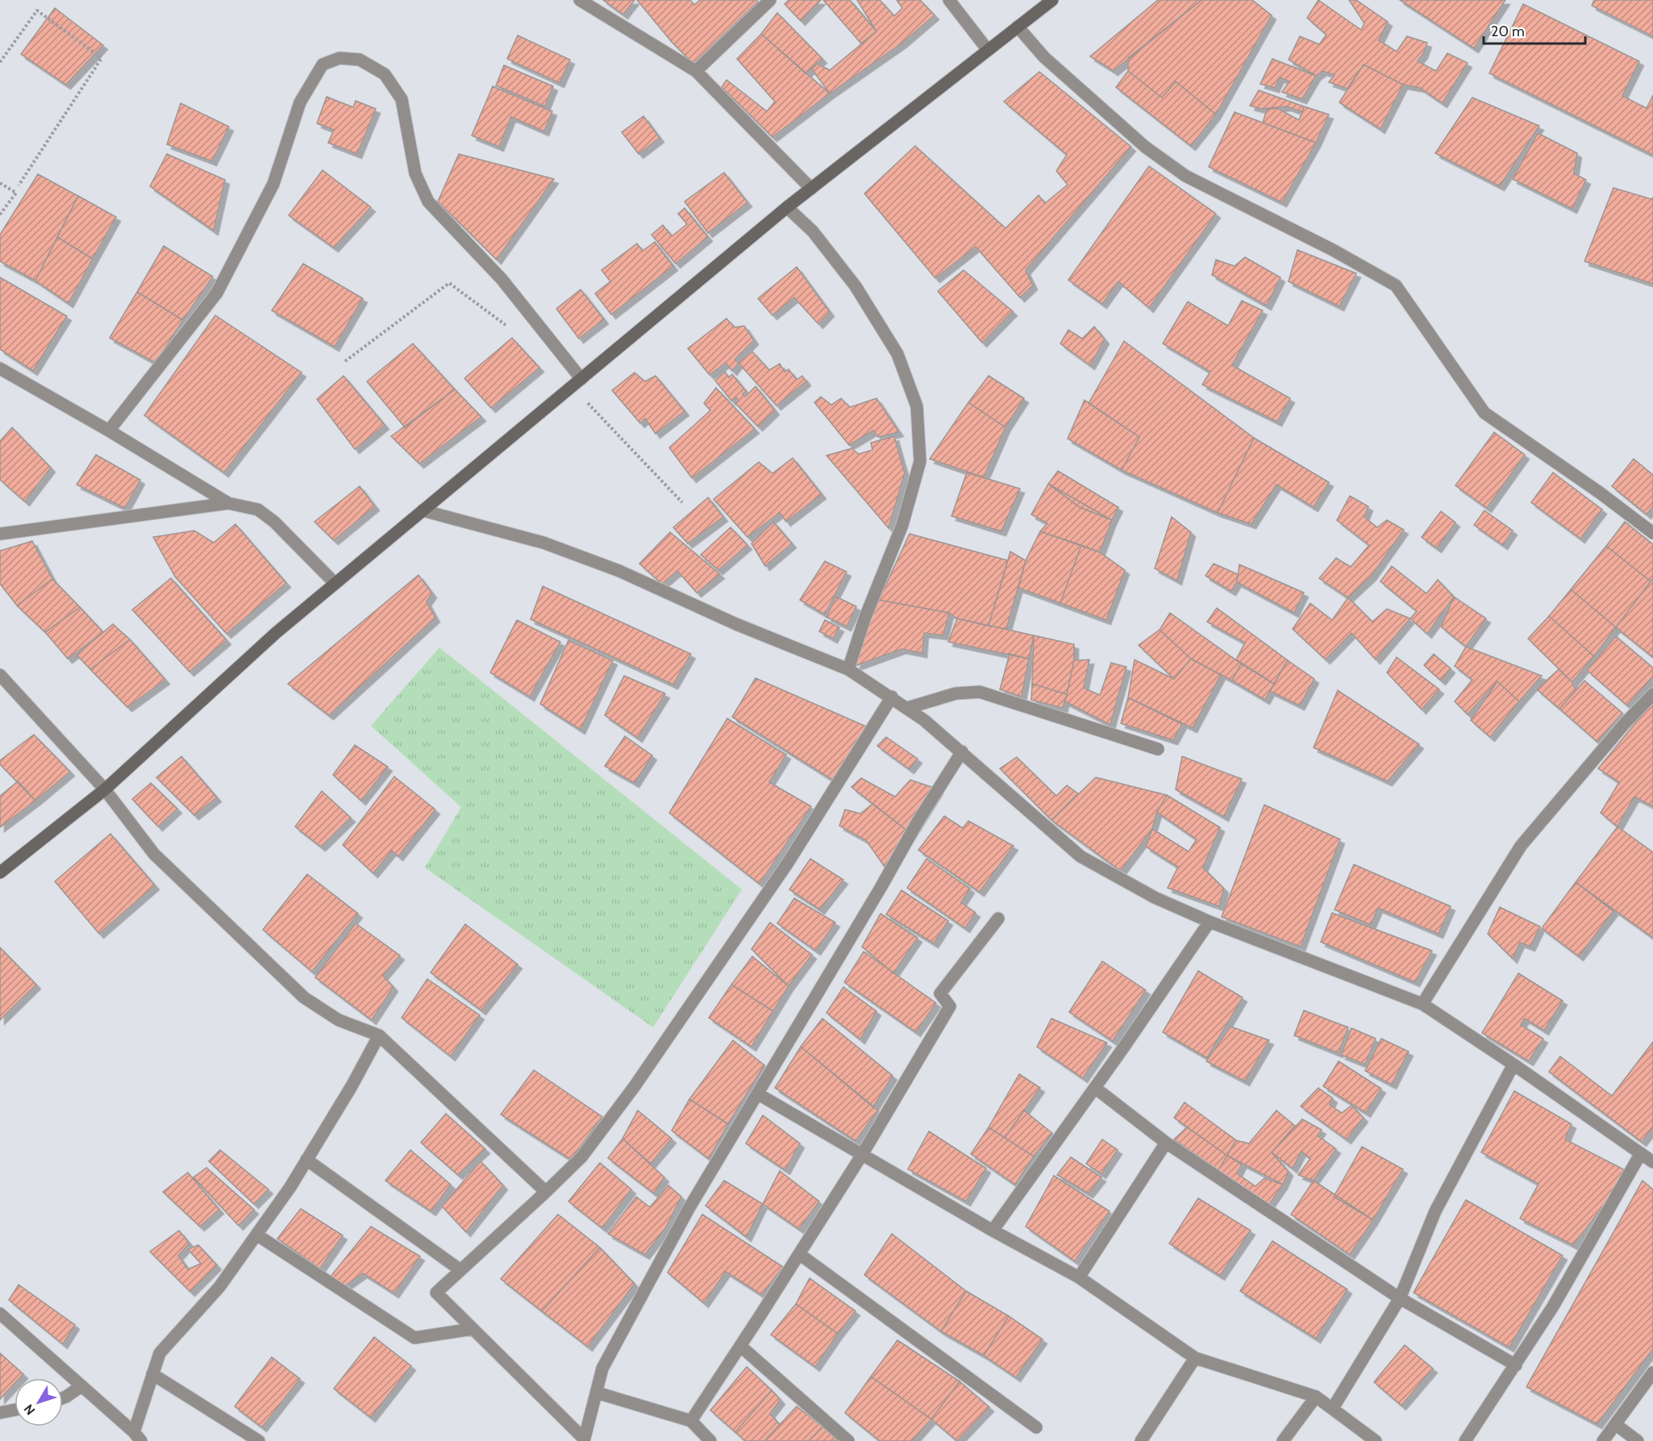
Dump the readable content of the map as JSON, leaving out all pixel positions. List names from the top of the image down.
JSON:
{
  "scale_bar": "20 m",
  "north": "bottom left"
}
